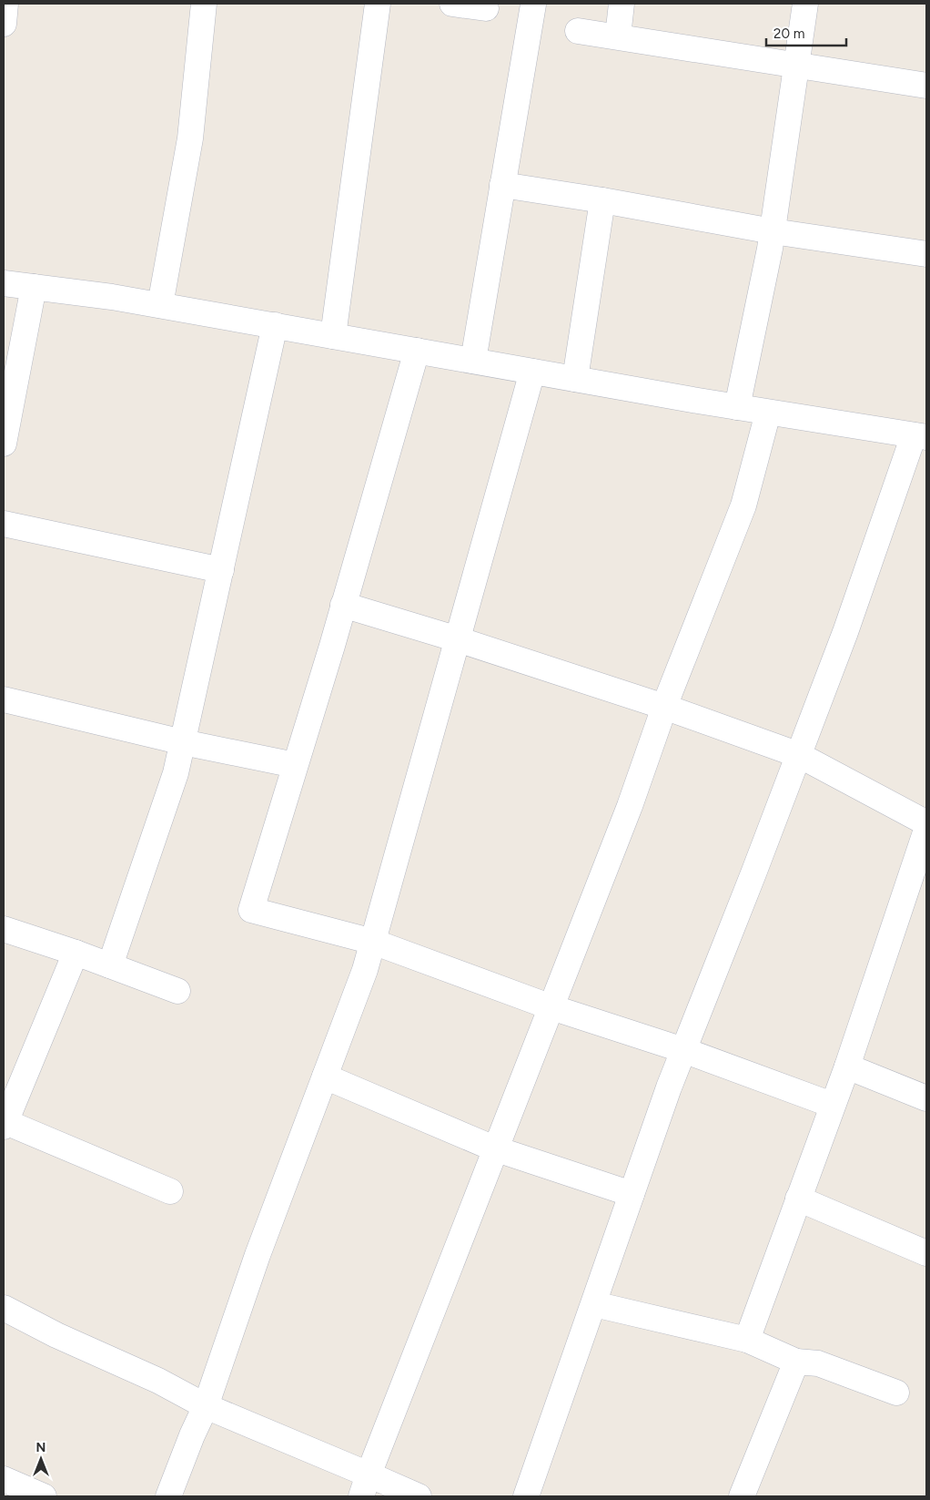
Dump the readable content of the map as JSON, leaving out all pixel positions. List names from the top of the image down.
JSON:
{
  "scale_bar": "20 m",
  "north": "top"
}
